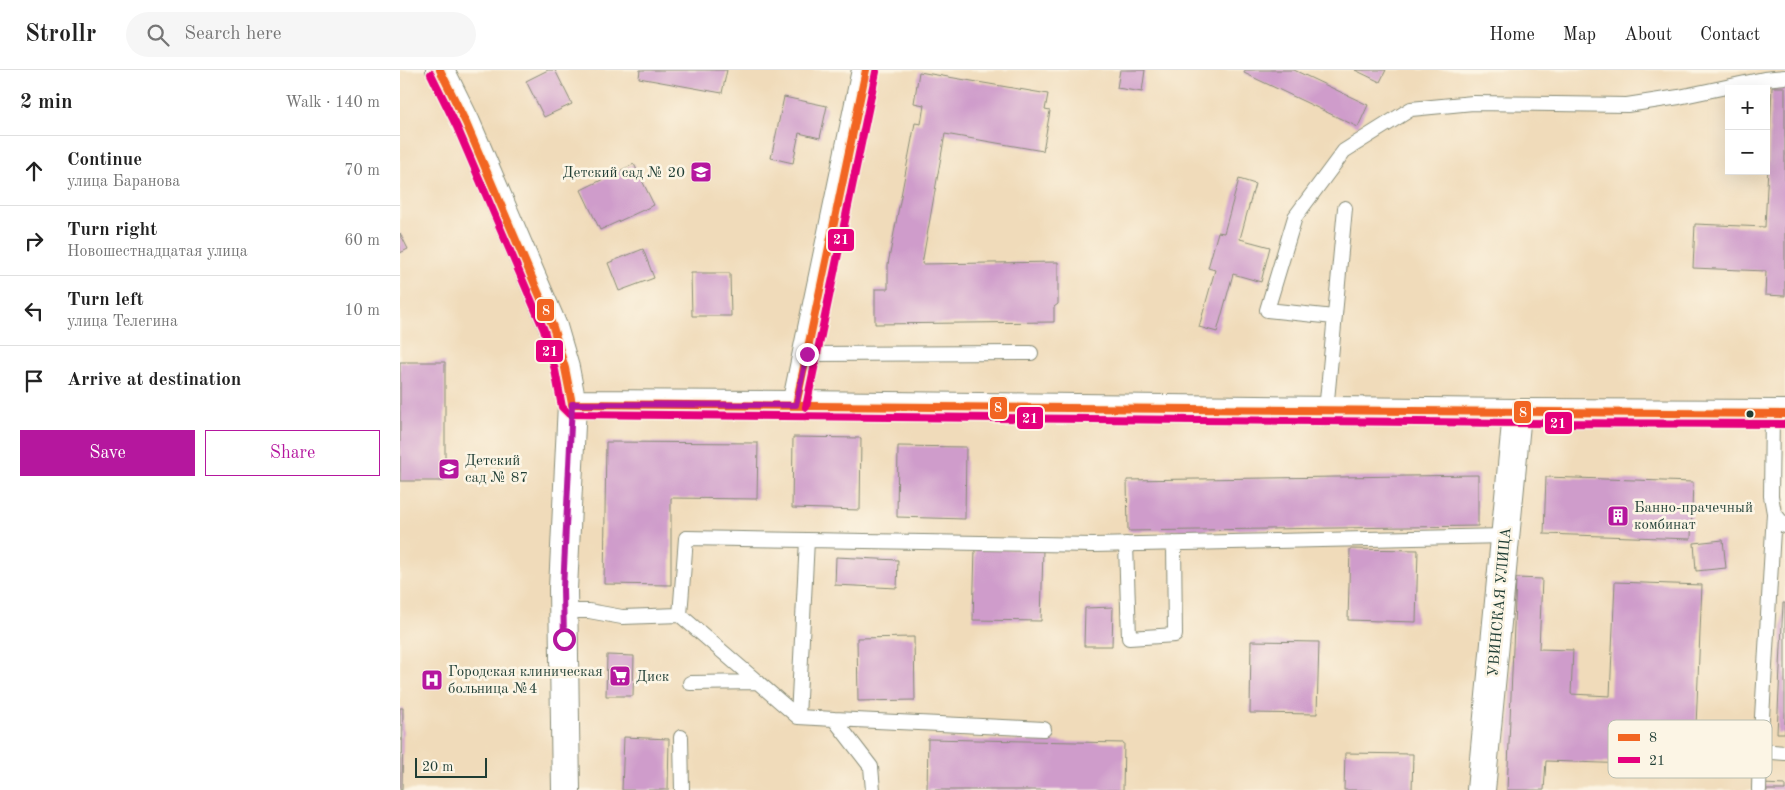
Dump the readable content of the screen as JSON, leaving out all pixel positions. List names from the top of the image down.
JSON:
{
  "streets": {
    "street": ["УВИНСКАЯ УЛИЦА"]
  },
  "places": {
    "school or university": ["Детский сад № 20", "Детский сад № 87"],
    "building": ["Банно-прачечный комбинат"],
    "supermarket": ["Диск"],
    "hospital": ["Городская клиническая больница №4"]
  },
  "lines": ["transit line 8", "transit line 21"],
  "legend": ["8", "21"],
  "scale_bar": "20 m",
  "page": {
    "header": "Strollr",
    "search": "Search here",
    "nav": [
      "Home",
      "Map",
      "About",
      "Contact"
    ],
    "heading": ["2 min", "Walk · 140 m"],
    "map_buttons": ["+", "−"],
    "list": [
      ["Continue", "улица Баранова", "70 m"],
      ["Turn right", "Новошестнадцатая улица", "60 m"],
      ["Turn left", "улица Телегина", "10 m"],
      "Arrive at destination"
    ],
    "buttons": ["Save", "Share"],
    "scale": "20 m"
  }
}
